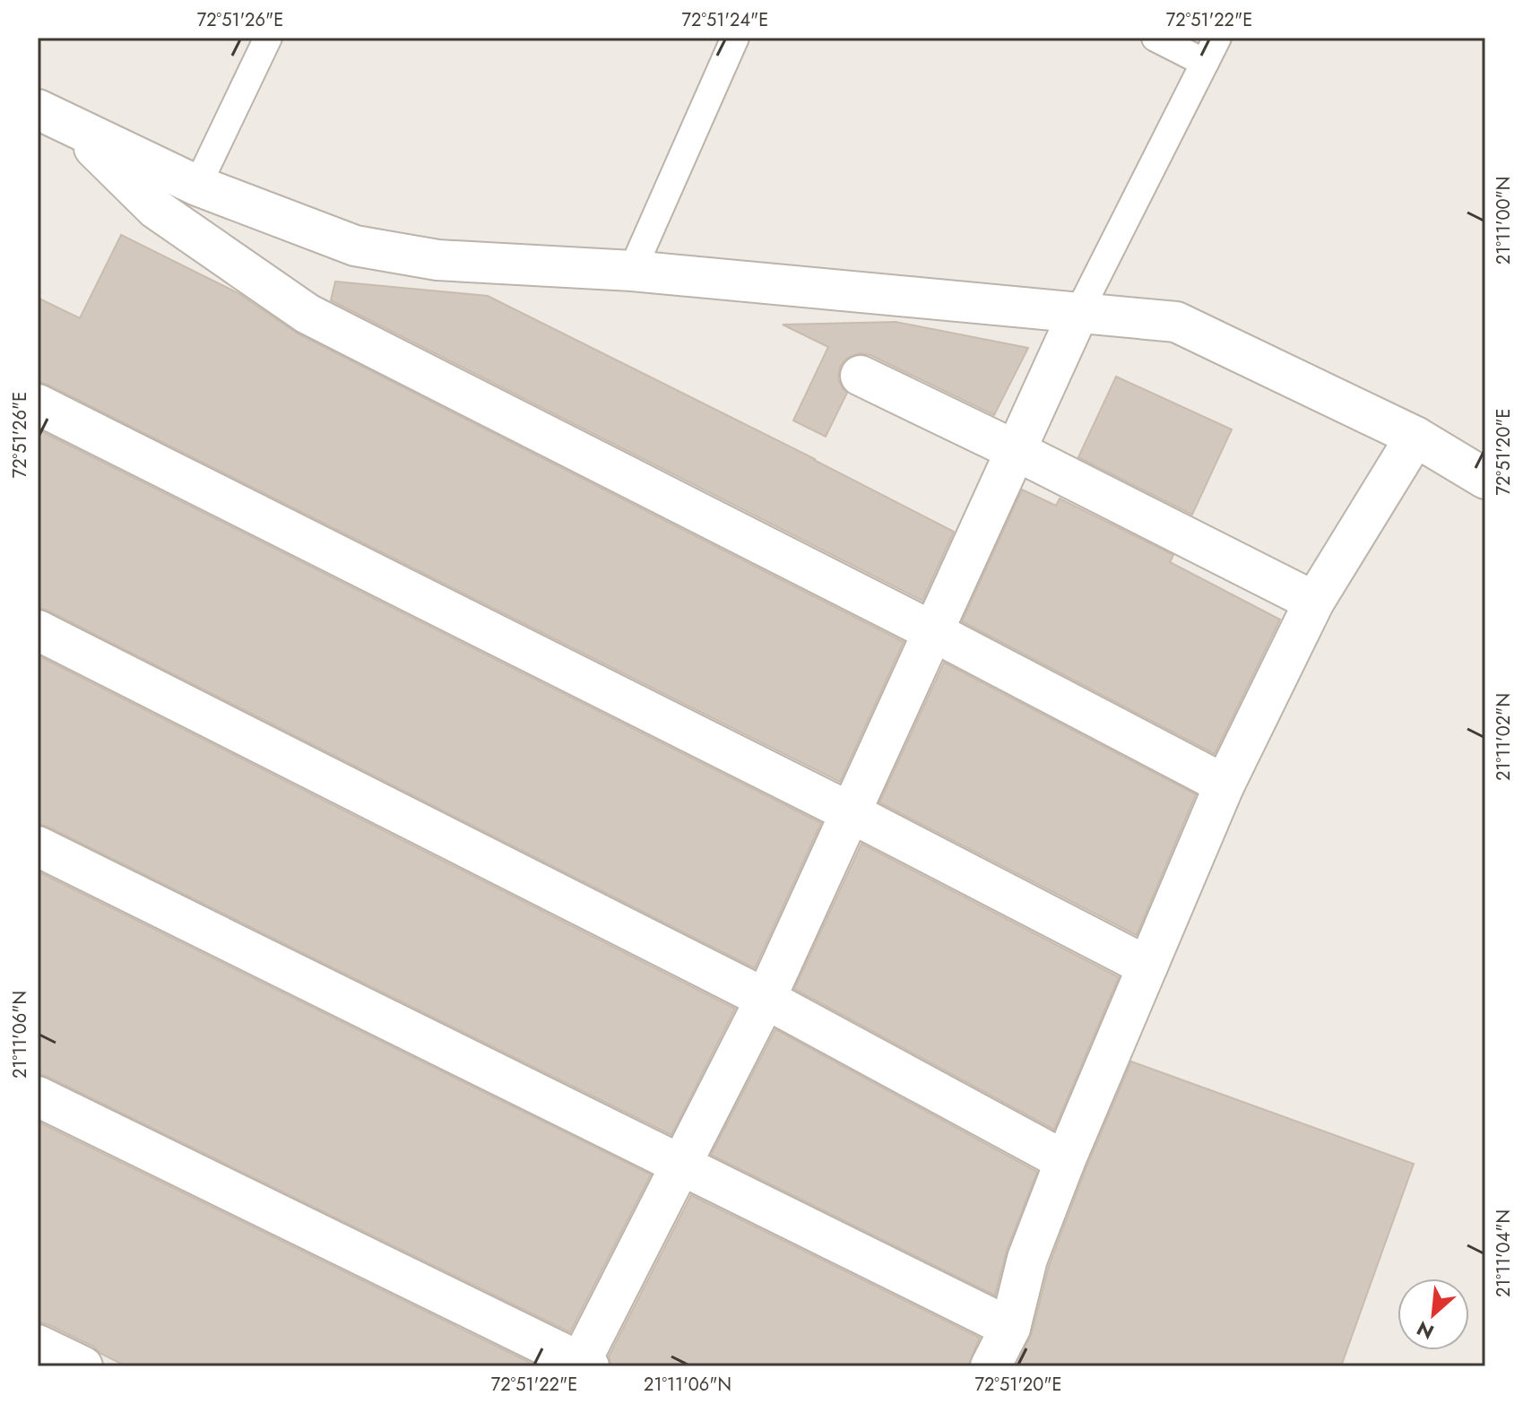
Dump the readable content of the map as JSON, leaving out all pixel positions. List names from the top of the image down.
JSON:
{
  "north": "bottom left",
  "coordinates": [
    "72°51'26\"E",
    "72°51'24\"E",
    "72°51'22\"E",
    "21°11'00\"N",
    "72°51'20\"E",
    "21°11'02\"N",
    "21°11'06\"N",
    "21°11'04\"N"
  ]
}
